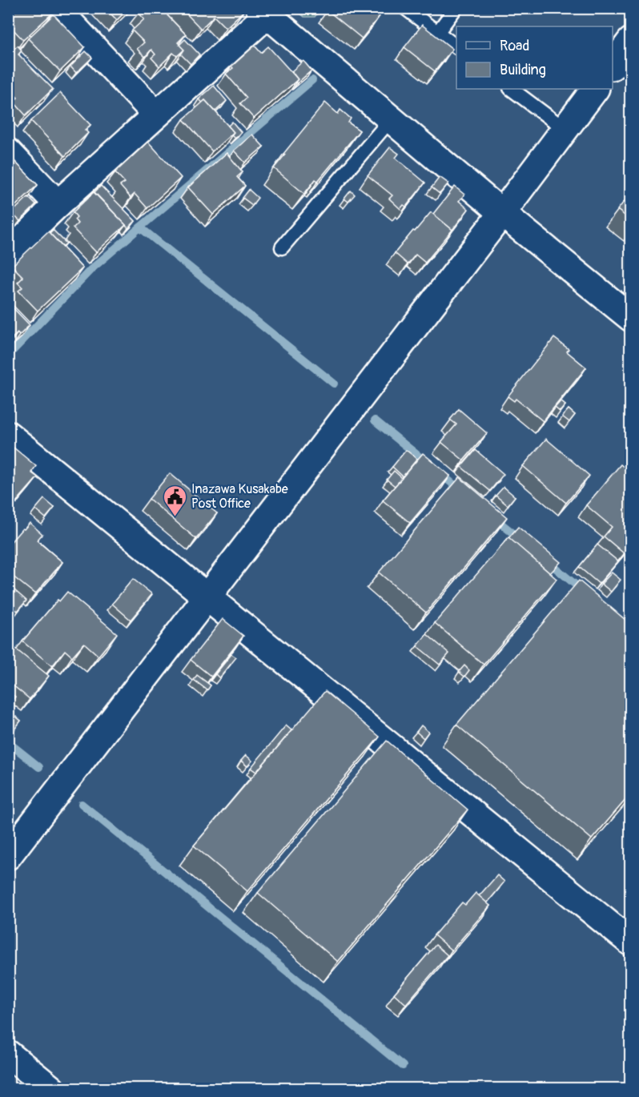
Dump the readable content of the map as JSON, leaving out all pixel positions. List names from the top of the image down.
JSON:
{
  "places": {
    "public building": ["Inazawa Kusakabe Post Office"]
  },
  "legend": ["Road", "Building"]
}
